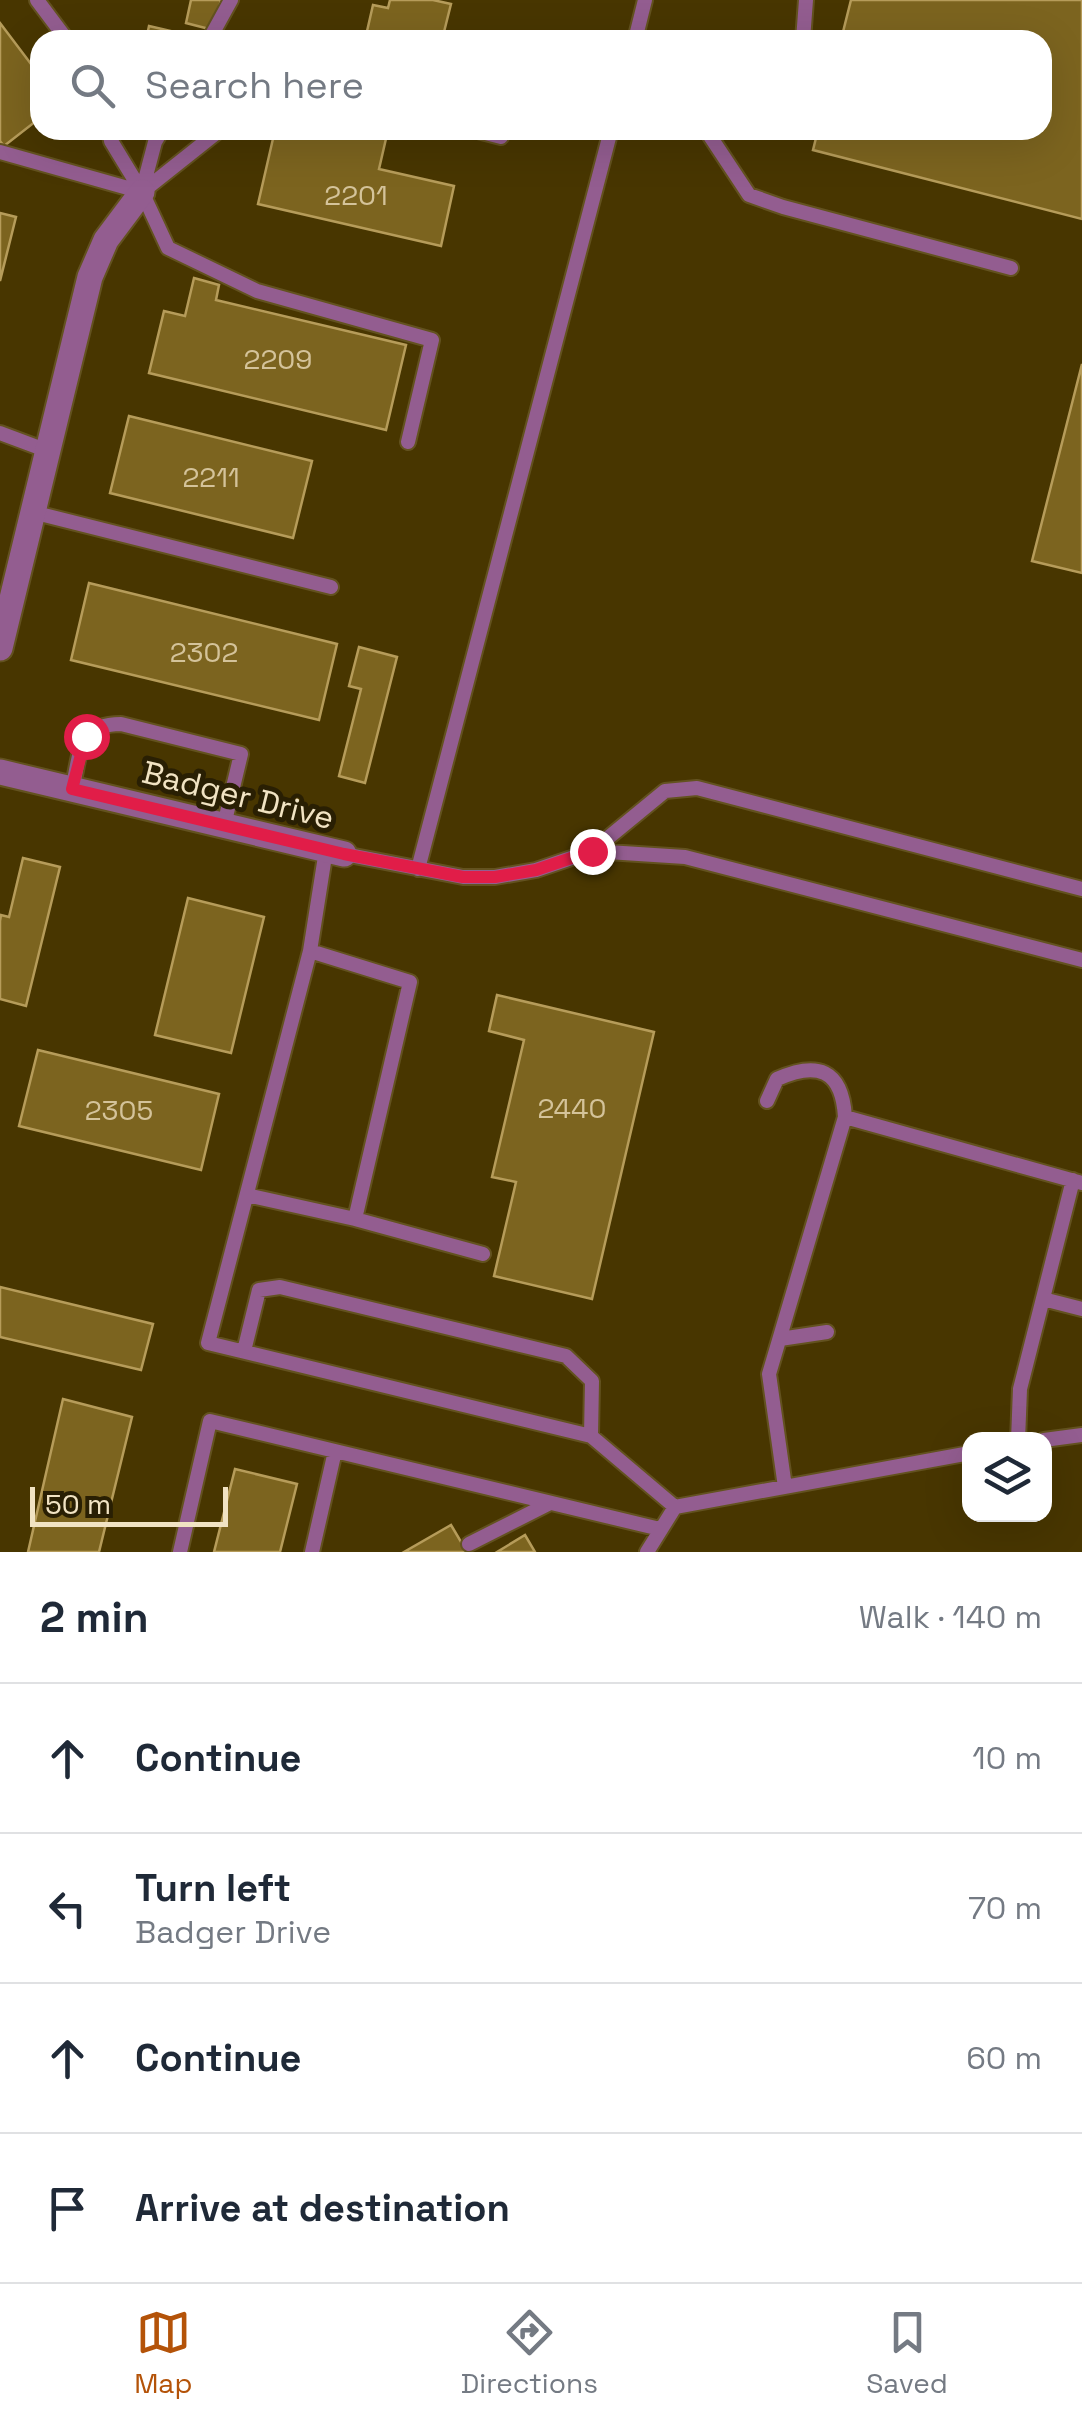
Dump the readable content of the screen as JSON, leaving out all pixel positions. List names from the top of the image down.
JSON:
{
  "streets": {
    "street": ["Badger Drive"]
  },
  "house_numbers": [
    "2201",
    "2209",
    "2211",
    "2302",
    "2440",
    "2305"
  ],
  "scale_bar": "50 m",
  "page": {
    "search": "Search here",
    "scale": "50 m",
    "heading": ["2 min", "Walk · 140 m"],
    "list": [
      ["Continue", "10 m"],
      ["Turn left", "Badger Drive", "70 m"],
      ["Continue", "60 m"],
      "Arrive at destination"
    ],
    "nav": ["Map", "Directions", "Saved"]
  }
}
